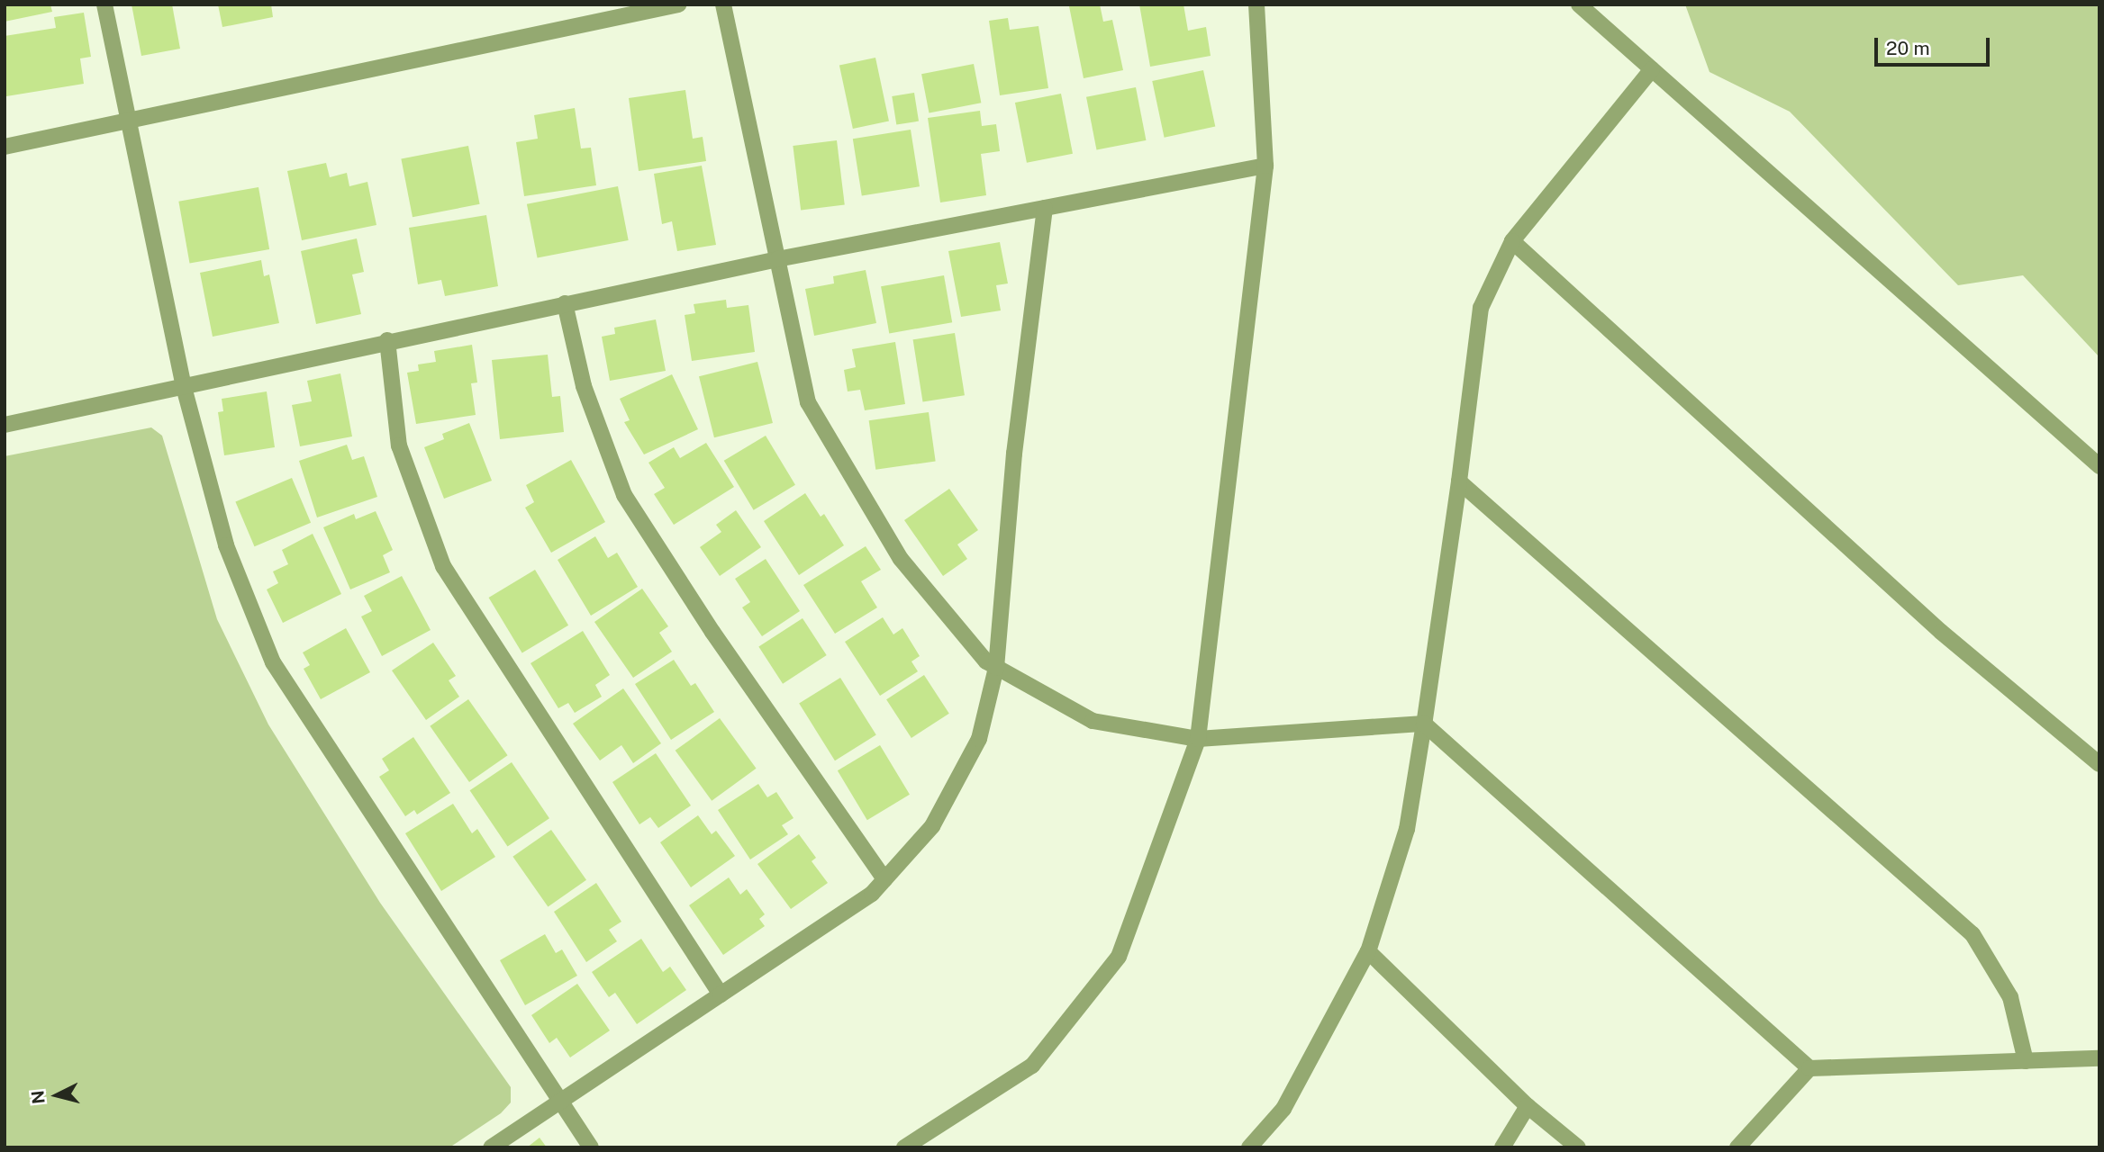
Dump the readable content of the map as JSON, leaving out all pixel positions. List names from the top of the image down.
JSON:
{
  "scale_bar": "20 m",
  "north": "left"
}
